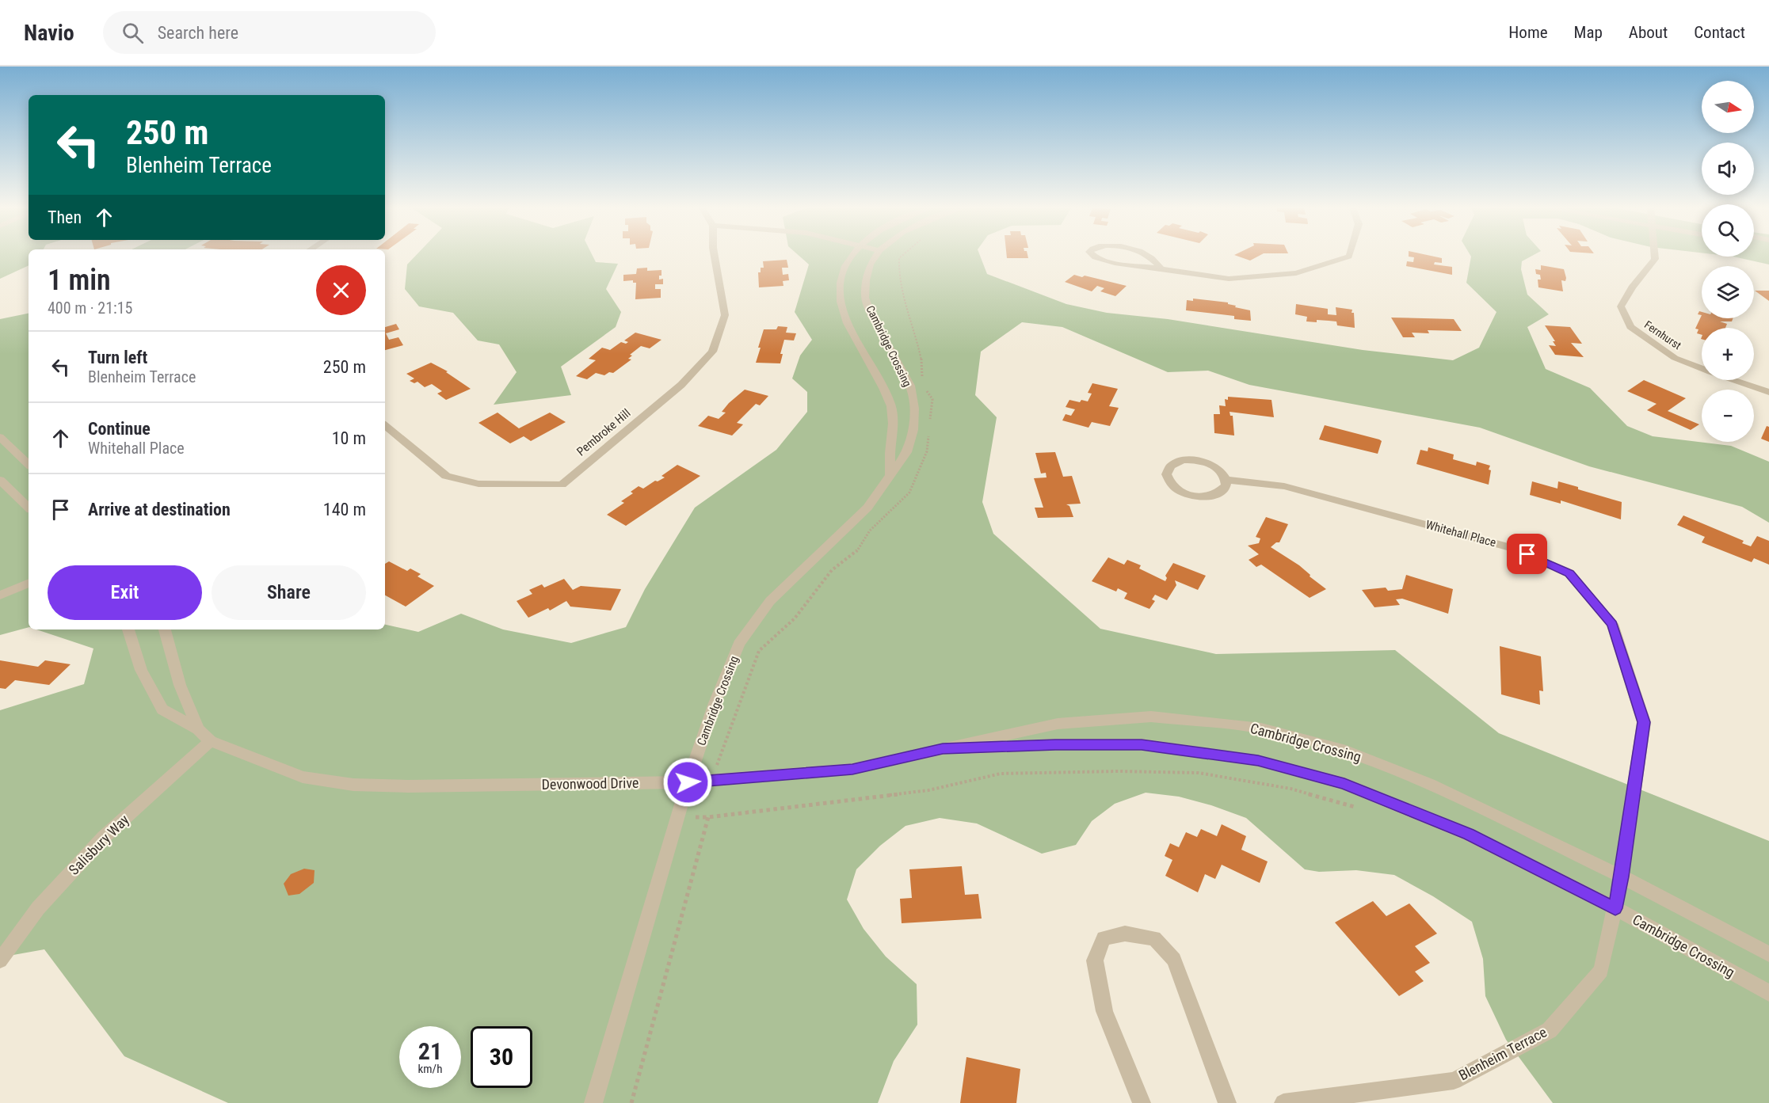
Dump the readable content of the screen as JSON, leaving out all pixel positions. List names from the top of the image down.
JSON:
{
  "streets": {
    "street": [
      "Fernhurst",
      "Cambridge Crossing",
      "Pembroke Hill",
      "Whitehall Place",
      "Devonwood Drive",
      "Salisbury Way",
      "Blenheim Terrace"
    ]
  },
  "crossings": [
    ["Cambridge Crossing", "Whitehall Place"],
    ["Cambridge Crossing", "Devonwood Drive"],
    ["Cambridge Crossing", "Blenheim Terrace"],
    ["Whitehall Place", "Blenheim Terrace"],
    ["Devonwood Drive", "Salisbury Way"]
  ],
  "north": "right",
  "page": {
    "header": "Navio",
    "search": "Search here",
    "nav": [
      "Home",
      "Map",
      "About",
      "Contact"
    ],
    "map_buttons": ["+", "−"],
    "turn": ["250 m", "Blenheim Terrace"],
    "then": "Then",
    "heading": ["1 min", "400 m · 21:15"],
    "list": [
      {
        "name": "Turn left",
        "note": "Blenheim Terrace",
        "value": "250 m"
      },
      {
        "name": "Continue",
        "note": "Whitehall Place",
        "value": "10 m"
      },
      {
        "name": "Arrive at destination",
        "value": "140 m"
      }
    ],
    "buttons": ["Exit", "Share"],
    "speed": "21 km/h",
    "limit": "30"
  }
}
